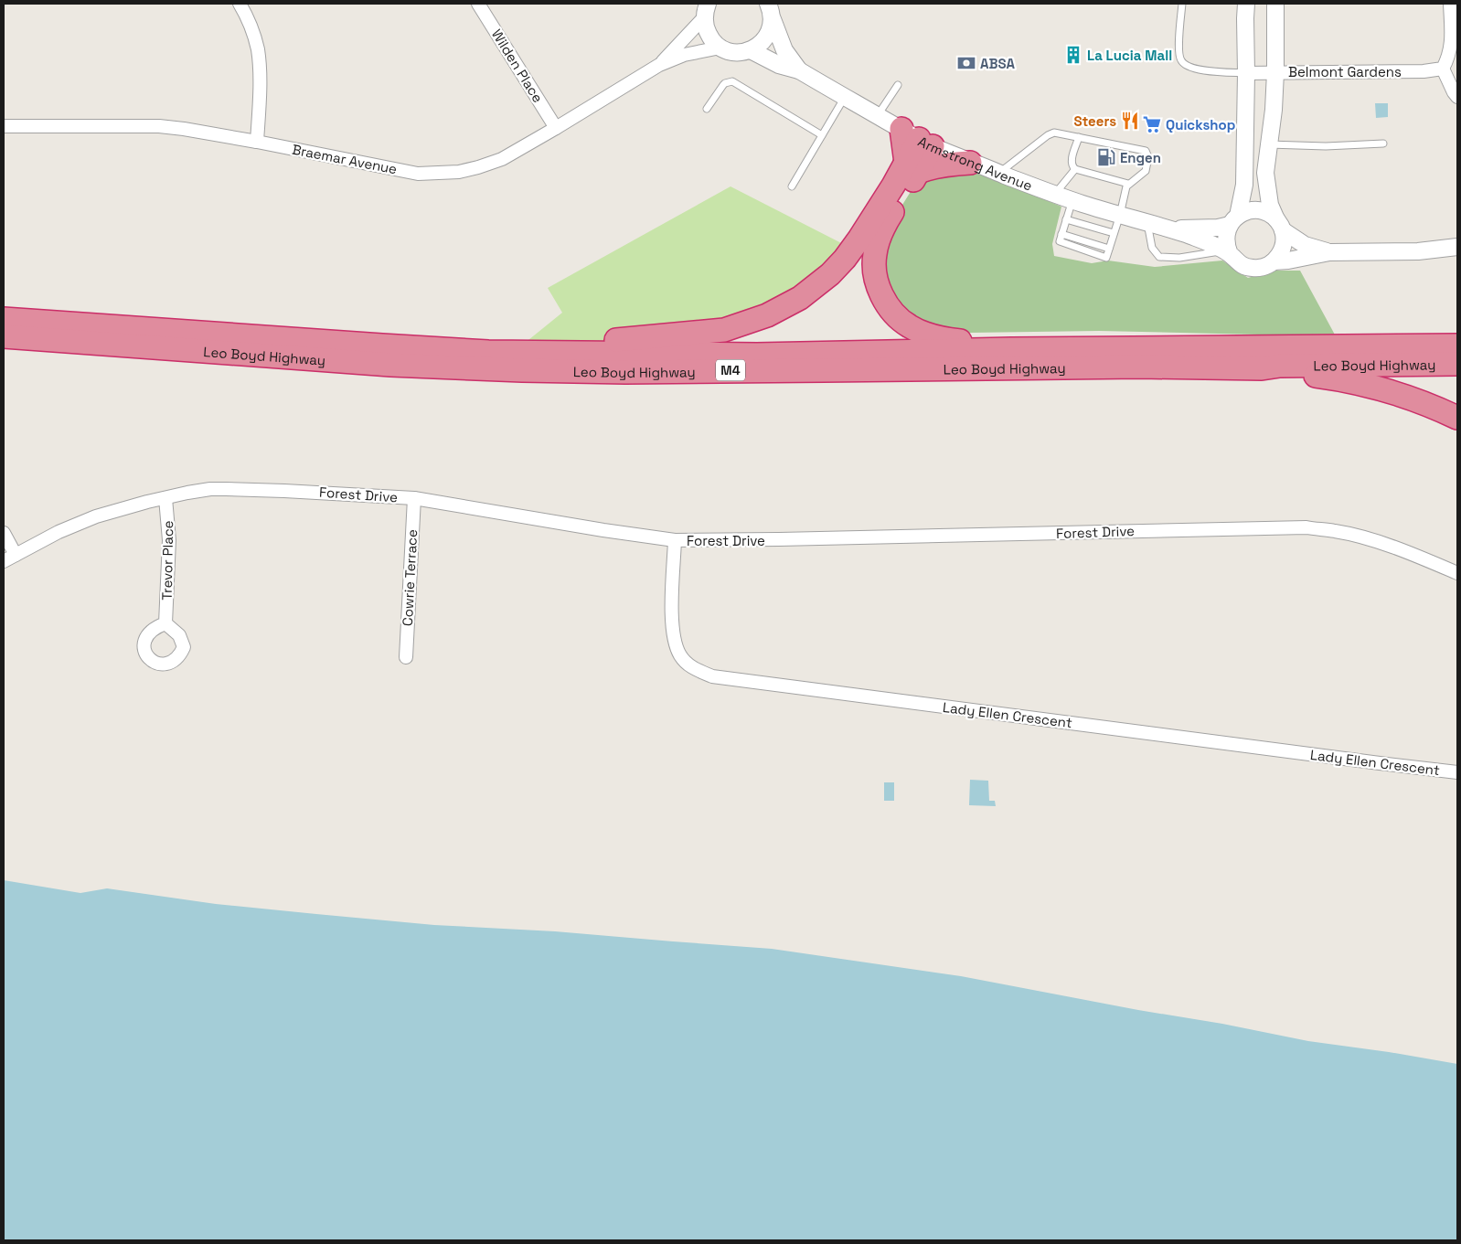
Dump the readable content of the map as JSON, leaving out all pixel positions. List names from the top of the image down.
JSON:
{
  "streets": {
    "highway": ["Leo Boyd Highway", "M4"],
    "street": [
      "Wilden Place",
      "Belmont Gardens",
      "Braemar Avenue",
      "Armstrong Avenue",
      "Forest Drive",
      "Trevor Place",
      "Cowrie Terrace",
      "Lady Ellen Crescent"
    ]
  },
  "crossings": [
    ["Wilden Place", "Braemar Avenue"],
    ["Forest Drive", "Trevor Place"],
    ["Forest Drive", "Cowrie Terrace"],
    ["Forest Drive", "Lady Ellen Crescent"]
  ],
  "places": {
    "building": ["La Lucia Mall"],
    "bank": ["ABSA"],
    "restaurant": ["Steers"],
    "supermarket": ["Quickshop"],
    "fuel station": ["Engen"]
  }
}
